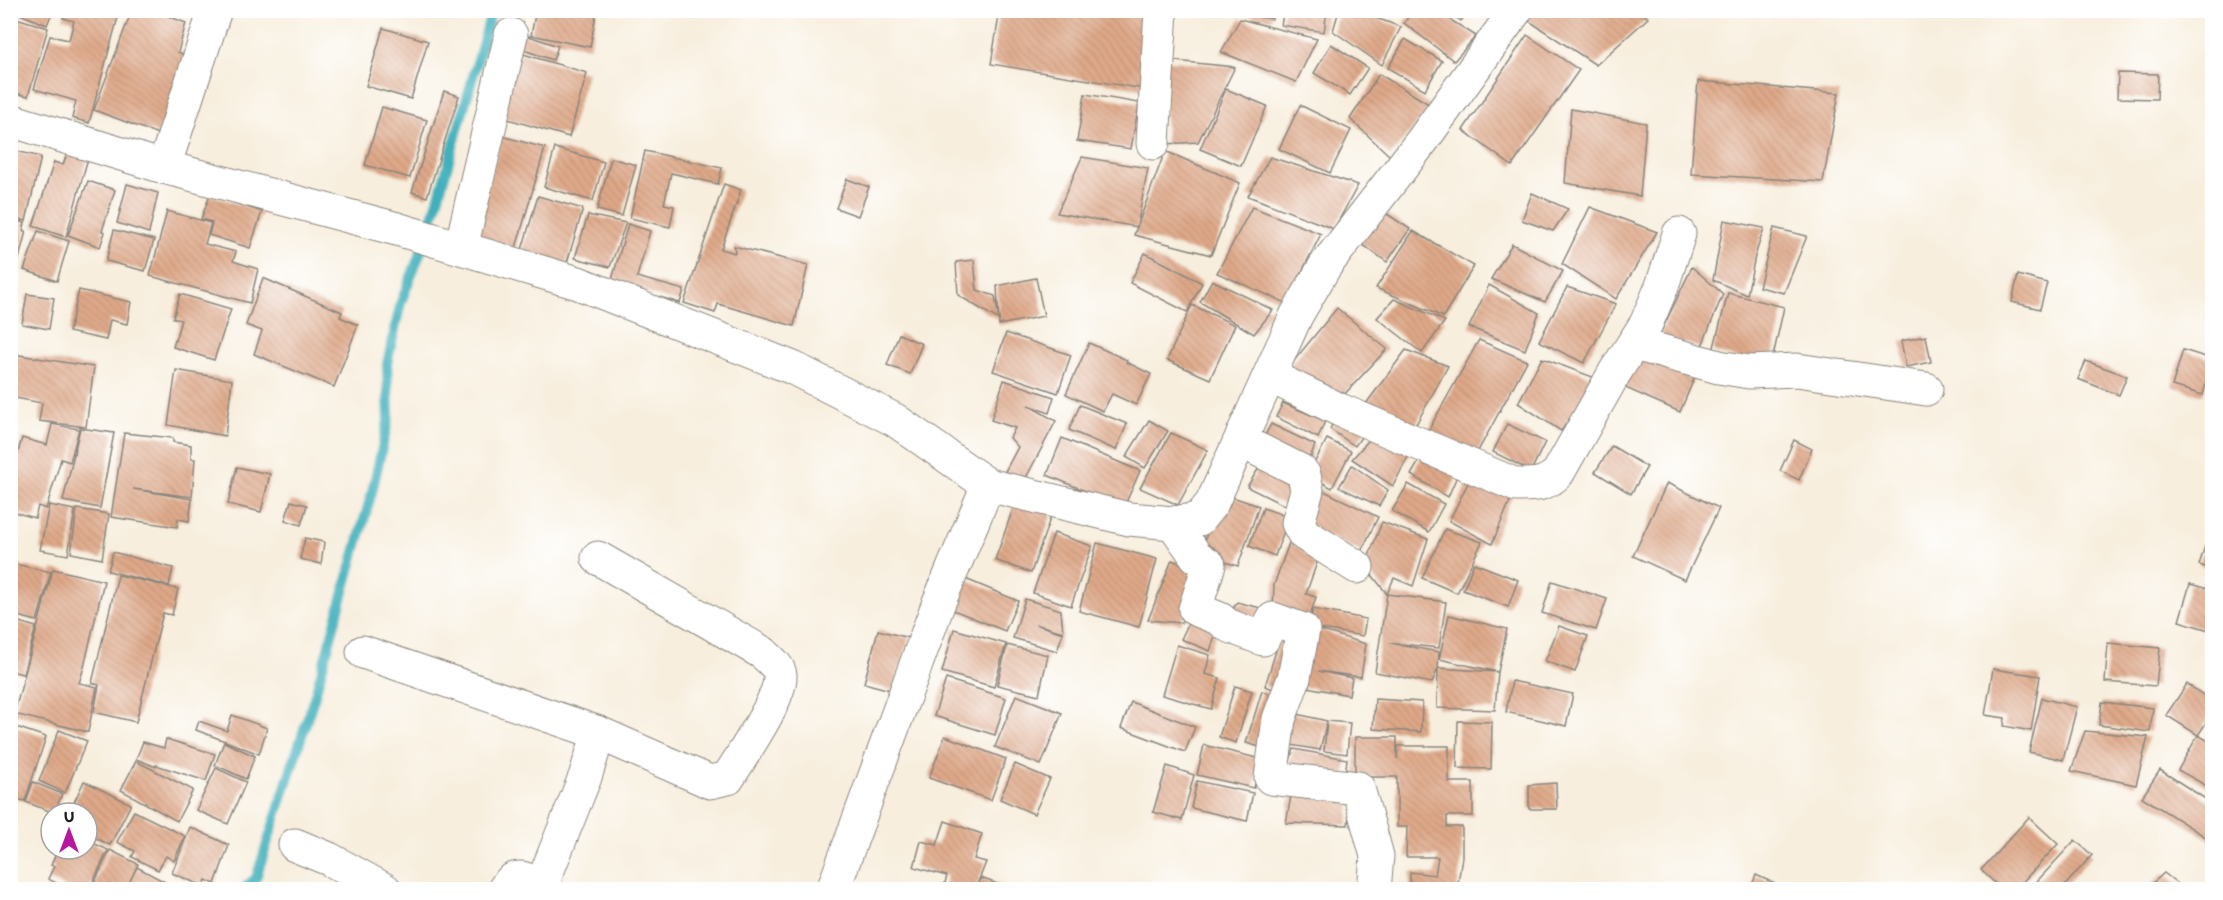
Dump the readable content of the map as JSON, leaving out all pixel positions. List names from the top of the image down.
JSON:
{
  "north": "top"
}
